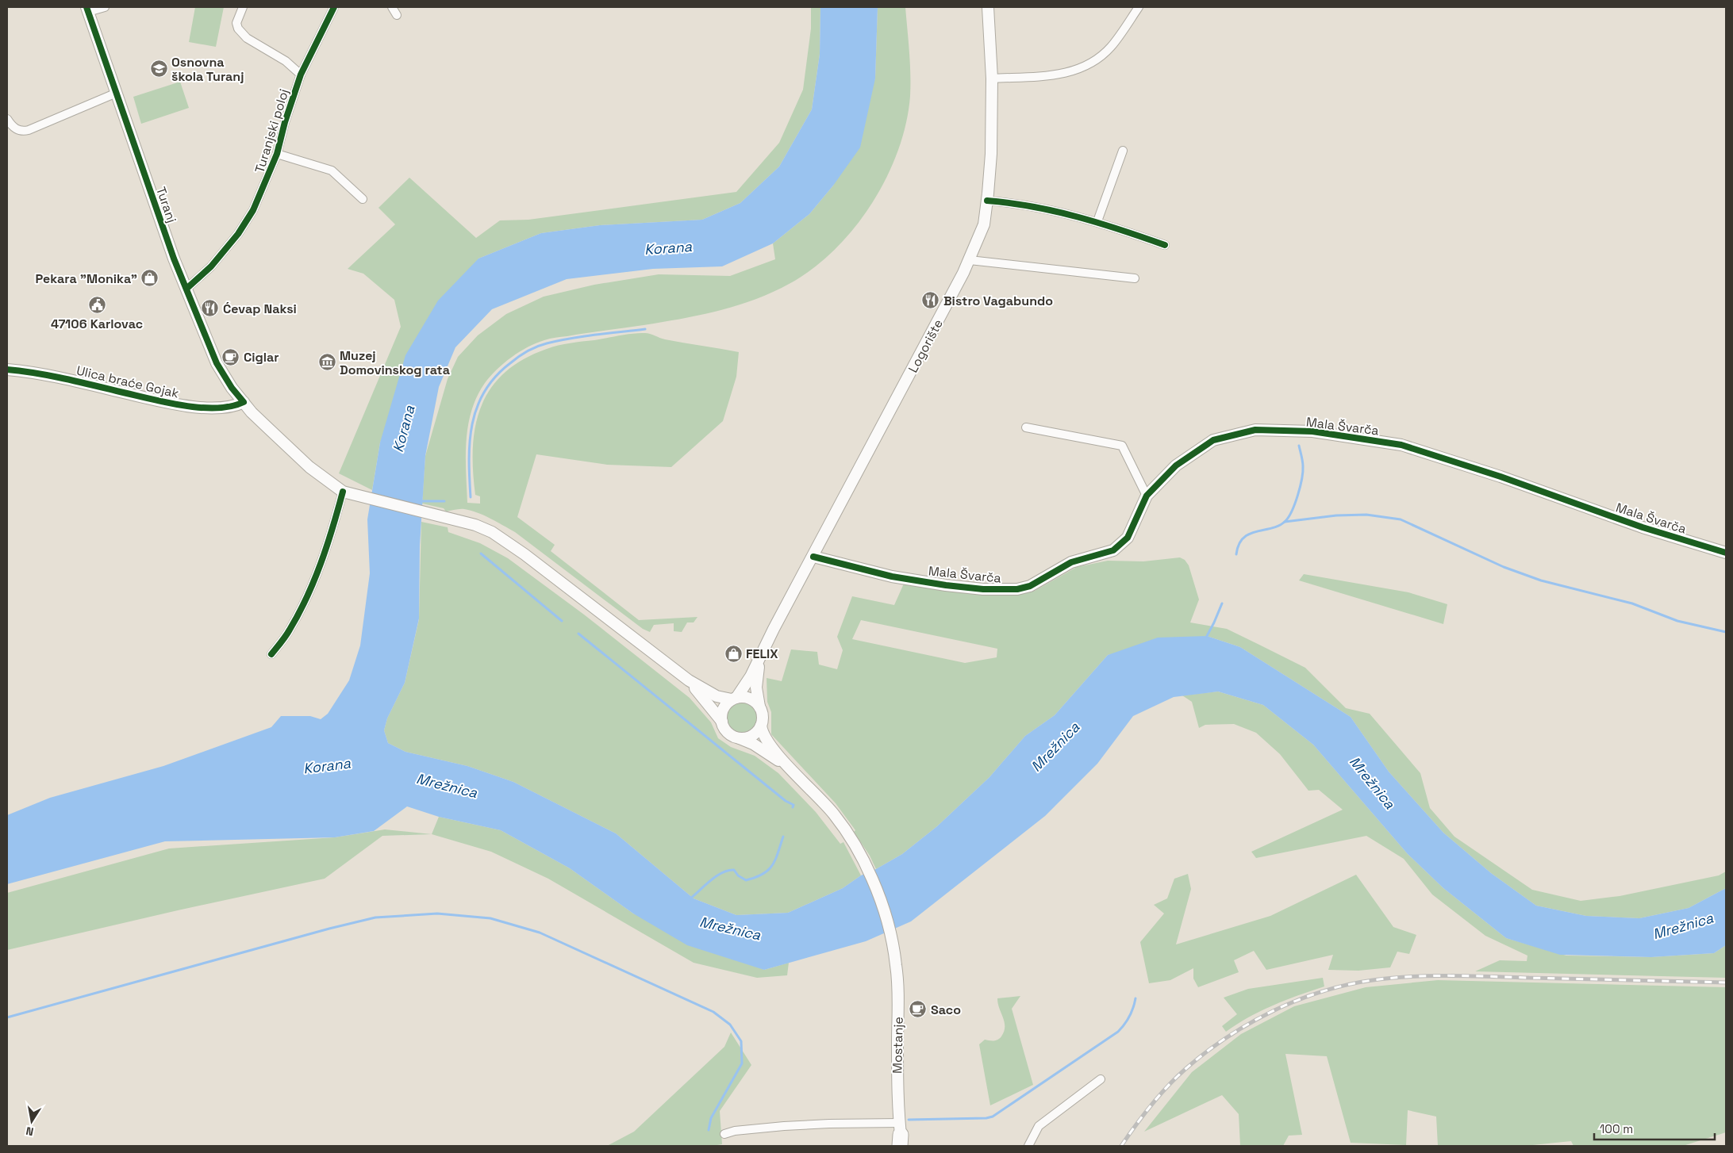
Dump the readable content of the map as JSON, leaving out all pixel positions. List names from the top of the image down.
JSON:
{
  "streets": {
    "main road": [
      "Turanj",
      "Logorište",
      "Ulica braće Gojak",
      "Mala Švarča",
      "Mostanje"
    ],
    "street": ["Turanjski poloj"]
  },
  "crossings": [
    ["Turanjski poloj", "Turanj"],
    ["Turanj", "Ulica braće Gojak"],
    ["Logorište", "Mala Švarča"]
  ],
  "water": ["Korana", "Mrežnica"],
  "places": {
    "school or university": ["Osnovna škola Turanj"],
    "shop": ["Pekara \"Monika\"", "FELIX"],
    "restaurant": ["Bistro Vagabundo", "Ćevap Naksi"],
    "public building": ["47106 Karlovac"],
    "cafe": ["Ciglar", "Saco"],
    "museum": ["Muzej Domovinskog rata"]
  },
  "scale_bar": "100 m",
  "north": "bottom"
}
